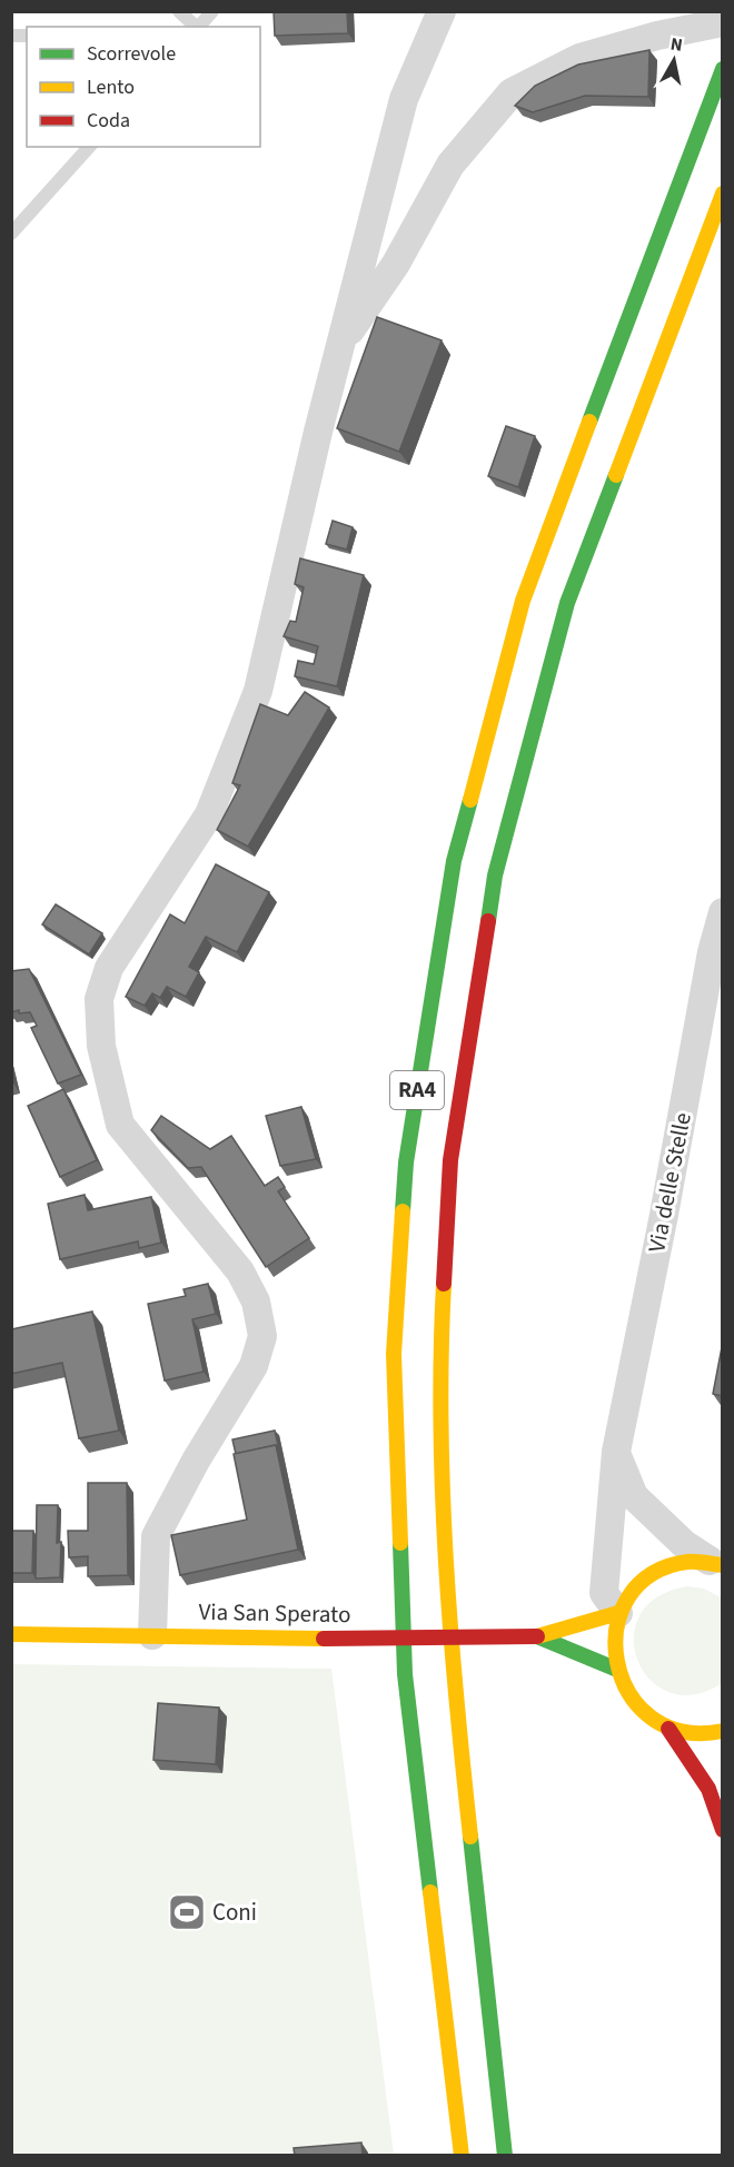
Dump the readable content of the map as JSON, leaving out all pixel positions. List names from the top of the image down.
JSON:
{
  "streets": {
    "main road": ["RA4", "Via San Sperato"],
    "street": ["Via delle Stelle"]
  },
  "places": {
    "sports": ["Coni"]
  },
  "legend": ["Scorrevole", "Lento", "Coda"],
  "north": "top"
}
